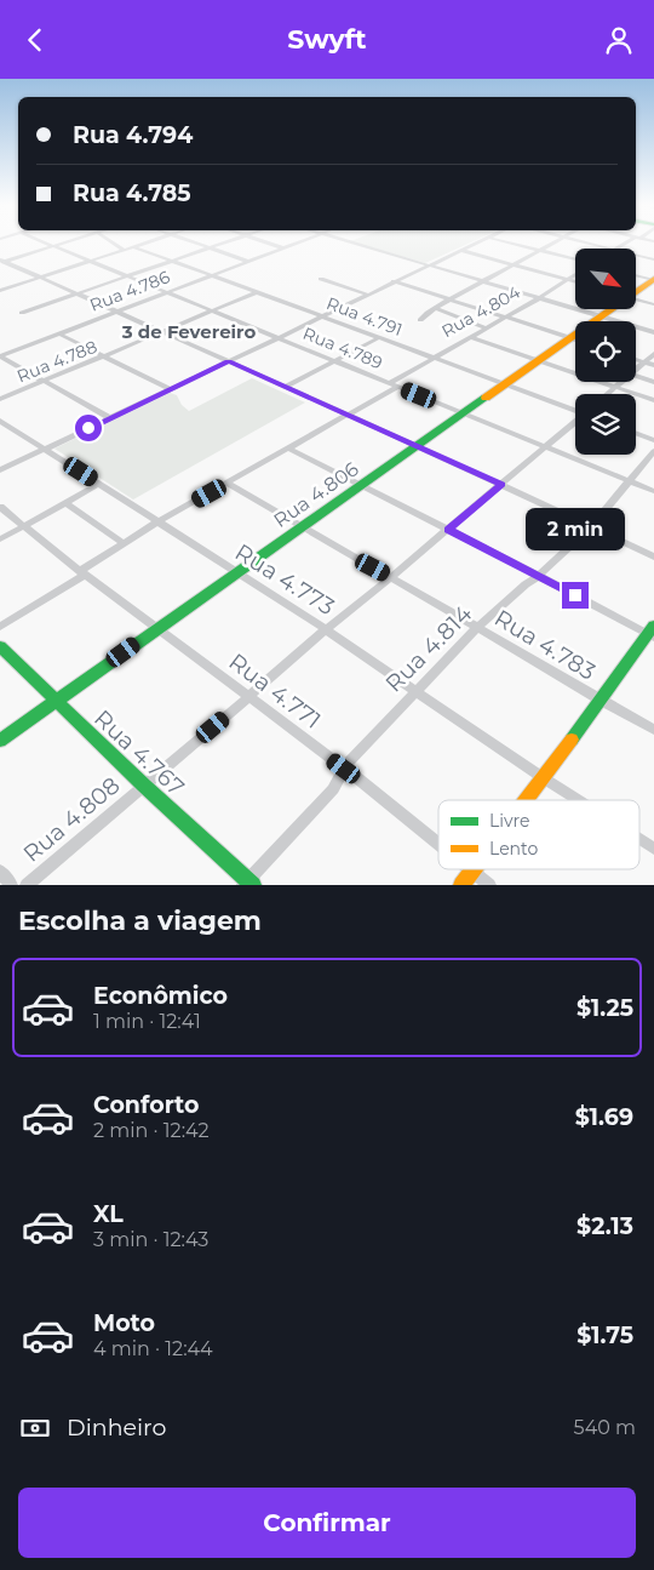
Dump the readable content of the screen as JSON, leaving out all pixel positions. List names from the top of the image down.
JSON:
{
  "streets": {
    "street": [
      "Rua 4.786",
      "Rua 4.804",
      "Rua 4.791",
      "Rua 4.789",
      "Rua 4.788",
      "Rua 4.806",
      "Rua 4.773",
      "Rua 4.783",
      "Rua 4.814",
      "Rua 4.771",
      "Rua 4.767",
      "Rua 4.808"
    ]
  },
  "crossings": [
    ["Rua 4.786", "Rua 4.791"],
    ["Rua 4.786", "Rua 4.789"],
    ["Rua 4.804", "Rua 4.791"],
    ["Rua 4.804", "Rua 4.789"],
    ["Rua 4.804", "Rua 4.773"],
    ["Rua 4.804", "Rua 4.783"],
    ["Rua 4.804", "Rua 4.771"],
    ["Rua 4.791", "Rua 4.788"],
    ["Rua 4.791", "Rua 4.806"],
    ["Rua 4.789", "Rua 4.788"],
    ["Rua 4.789", "Rua 4.806"],
    ["Rua 4.789", "Rua 4.814"],
    ["Rua 4.789", "Rua 4.808"],
    ["Rua 4.806", "Rua 4.773"],
    ["Rua 4.806", "Rua 4.783"],
    ["Rua 4.806", "Rua 4.771"],
    ["Rua 4.806", "Rua 4.767"],
    ["Rua 4.773", "Rua 4.814"],
    ["Rua 4.773", "Rua 4.808"],
    ["Rua 4.783", "Rua 4.814"],
    ["Rua 4.783", "Rua 4.808"],
    ["Rua 4.814", "Rua 4.771"],
    ["Rua 4.814", "Rua 4.767"],
    ["Rua 4.771", "Rua 4.808"],
    ["Rua 4.767", "Rua 4.808"]
  ],
  "districts": ["3 de Fevereiro"],
  "legend": ["Livre", "Lento"],
  "north": "bottom right",
  "page": {
    "header": "Swyft",
    "banner": ["Rua 4.794", "Rua 4.785"],
    "bubble": "2 min",
    "heading": "Escolha a viagem",
    "list": [
      {
        "name": "Econômico",
        "note": "1 min · 12:41",
        "value": "$1.25"
      },
      {
        "name": "Conforto",
        "note": "2 min · 12:42",
        "value": "$1.69"
      },
      {
        "name": "XL",
        "note": "3 min · 12:43",
        "value": "$2.13"
      },
      {
        "name": "Moto",
        "note": "4 min · 12:44",
        "value": "$1.75"
      }
    ],
    "pay": ["Dinheiro", "540 m"],
    "buttons": "Confirmar"
  }
}
